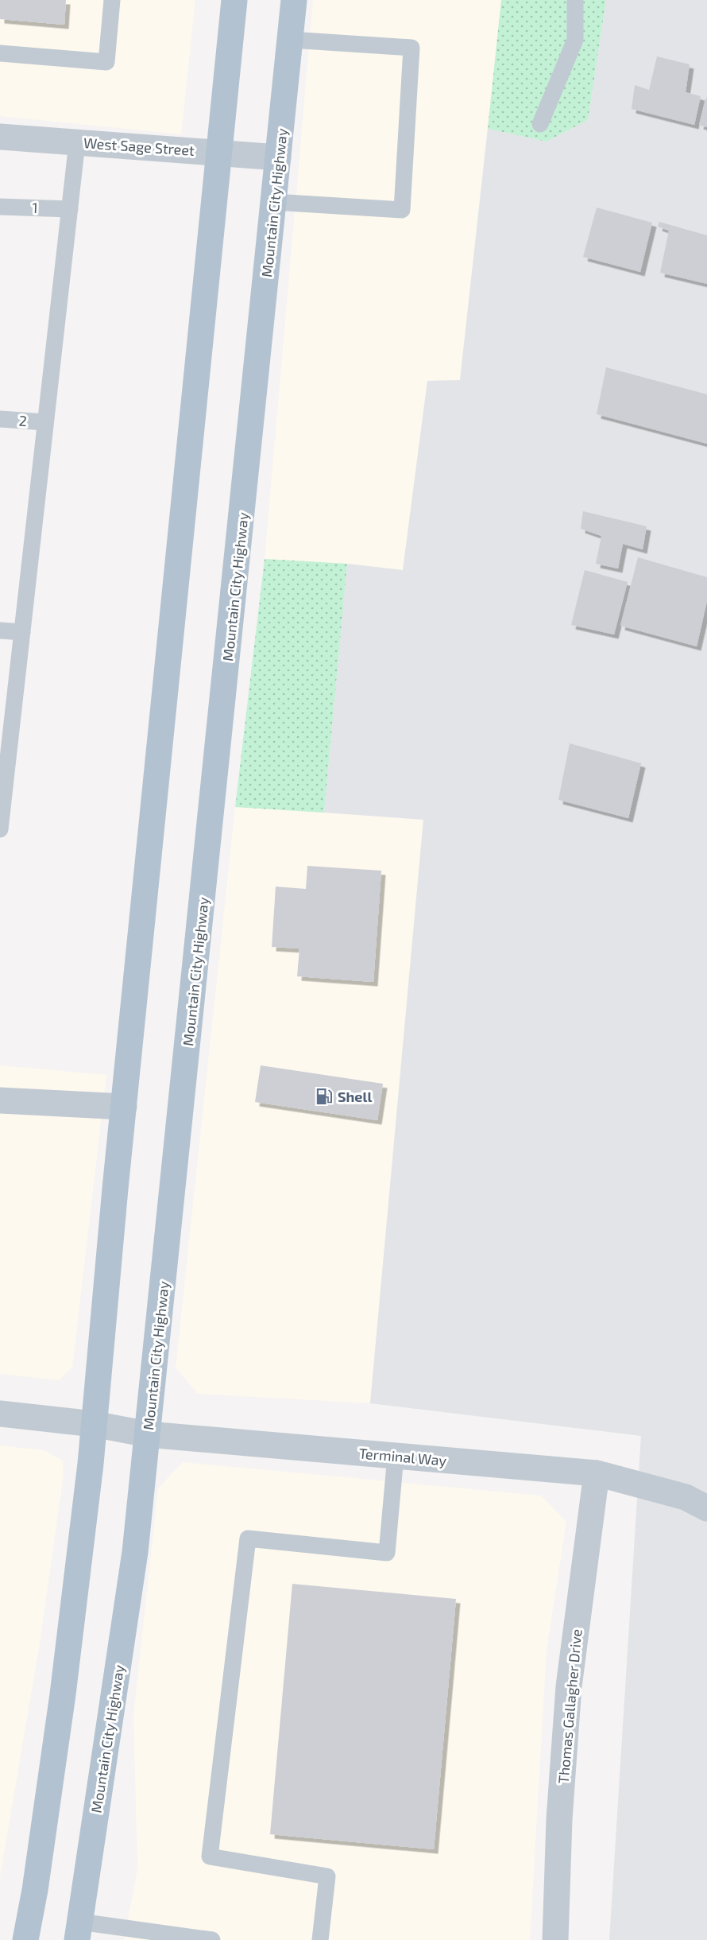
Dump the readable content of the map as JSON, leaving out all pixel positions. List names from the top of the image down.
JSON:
{
  "streets": {
    "main road": ["Mountain City Highway"],
    "street": ["West Sage Street", "Terminal Way", "Thomas Gallagher Drive"],
    "lane": ["1", "2"]
  },
  "crossings": [
    ["West Sage Street", "Mountain City Highway"],
    ["Mountain City Highway", "Terminal Way"],
    ["Terminal Way", "Thomas Gallagher Drive"]
  ],
  "places": {
    "fuel station": ["Shell"]
  }
}
